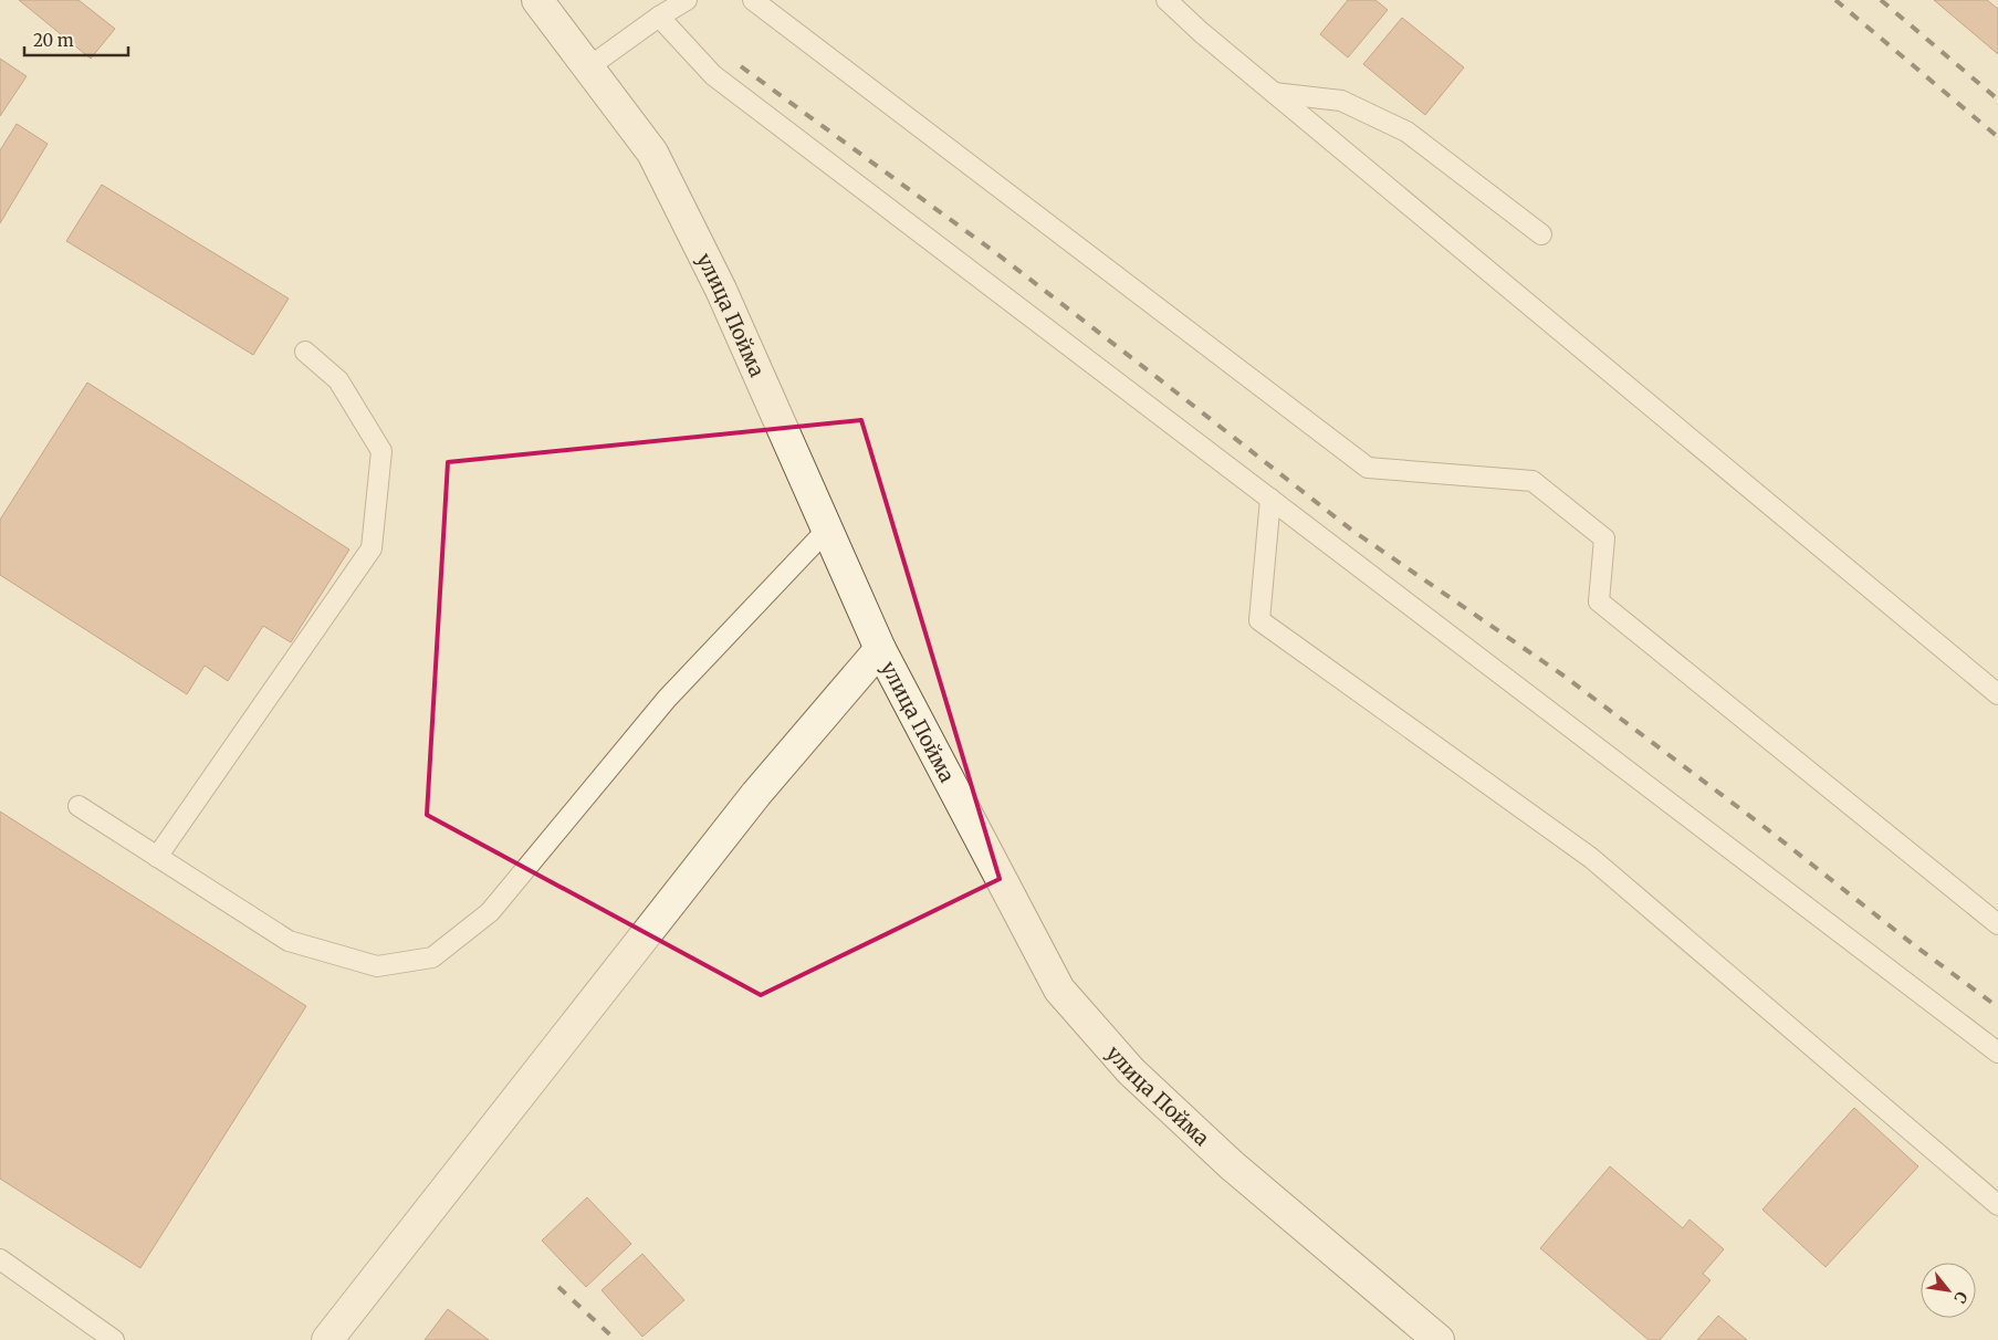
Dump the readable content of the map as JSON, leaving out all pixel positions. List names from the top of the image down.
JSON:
{
  "streets": {
    "main road": ["улица Пойма"]
  },
  "scale_bar": "20 m",
  "north": "bottom right"
}
